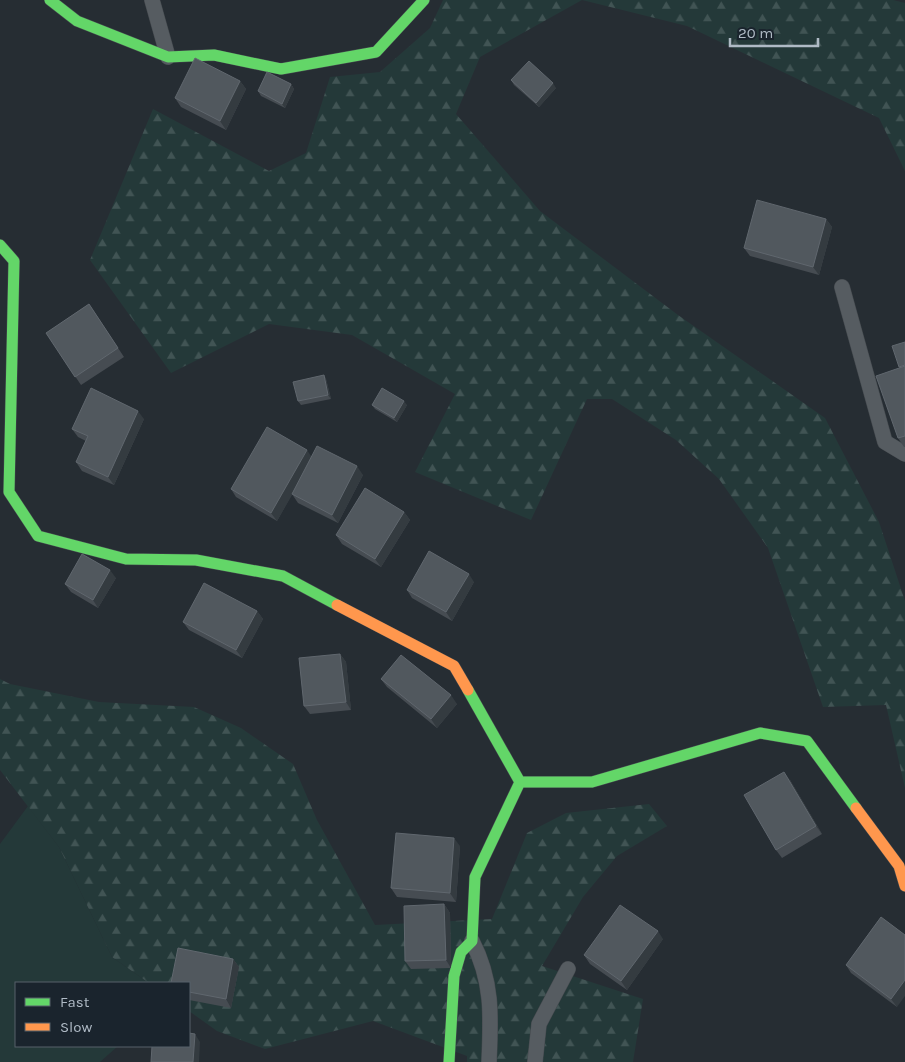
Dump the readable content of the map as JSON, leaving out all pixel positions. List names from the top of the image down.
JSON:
{
  "legend": ["Fast", "Slow"],
  "scale_bar": "20 m"
}
